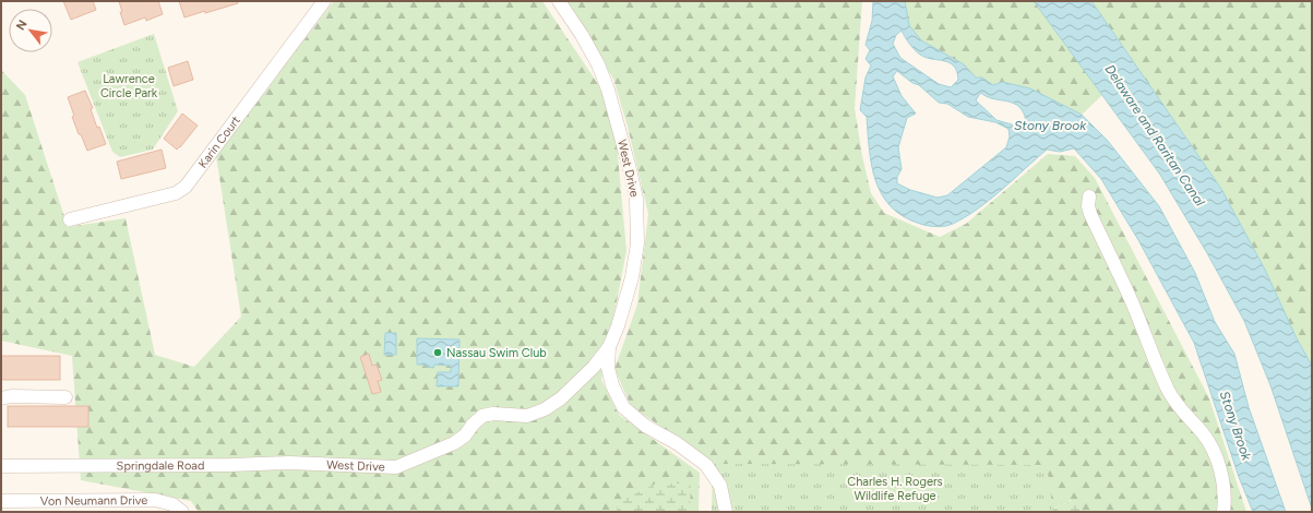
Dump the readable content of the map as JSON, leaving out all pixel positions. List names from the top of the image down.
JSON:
{
  "streets": {
    "street": [
      "Karin Court",
      "West Drive",
      "Springdale Road",
      "Von Neumann Drive"
    ]
  },
  "crossings": [
    ["West Drive", "Springdale Road"]
  ],
  "water": ["Stony Brook", "Delaware and Raritan Canal"],
  "parks": ["Lawrence Circle Park", "Charles H. Rogers Wildlife Refuge"],
  "places": ["Nassau Swim Club"],
  "north": "top left"
}
